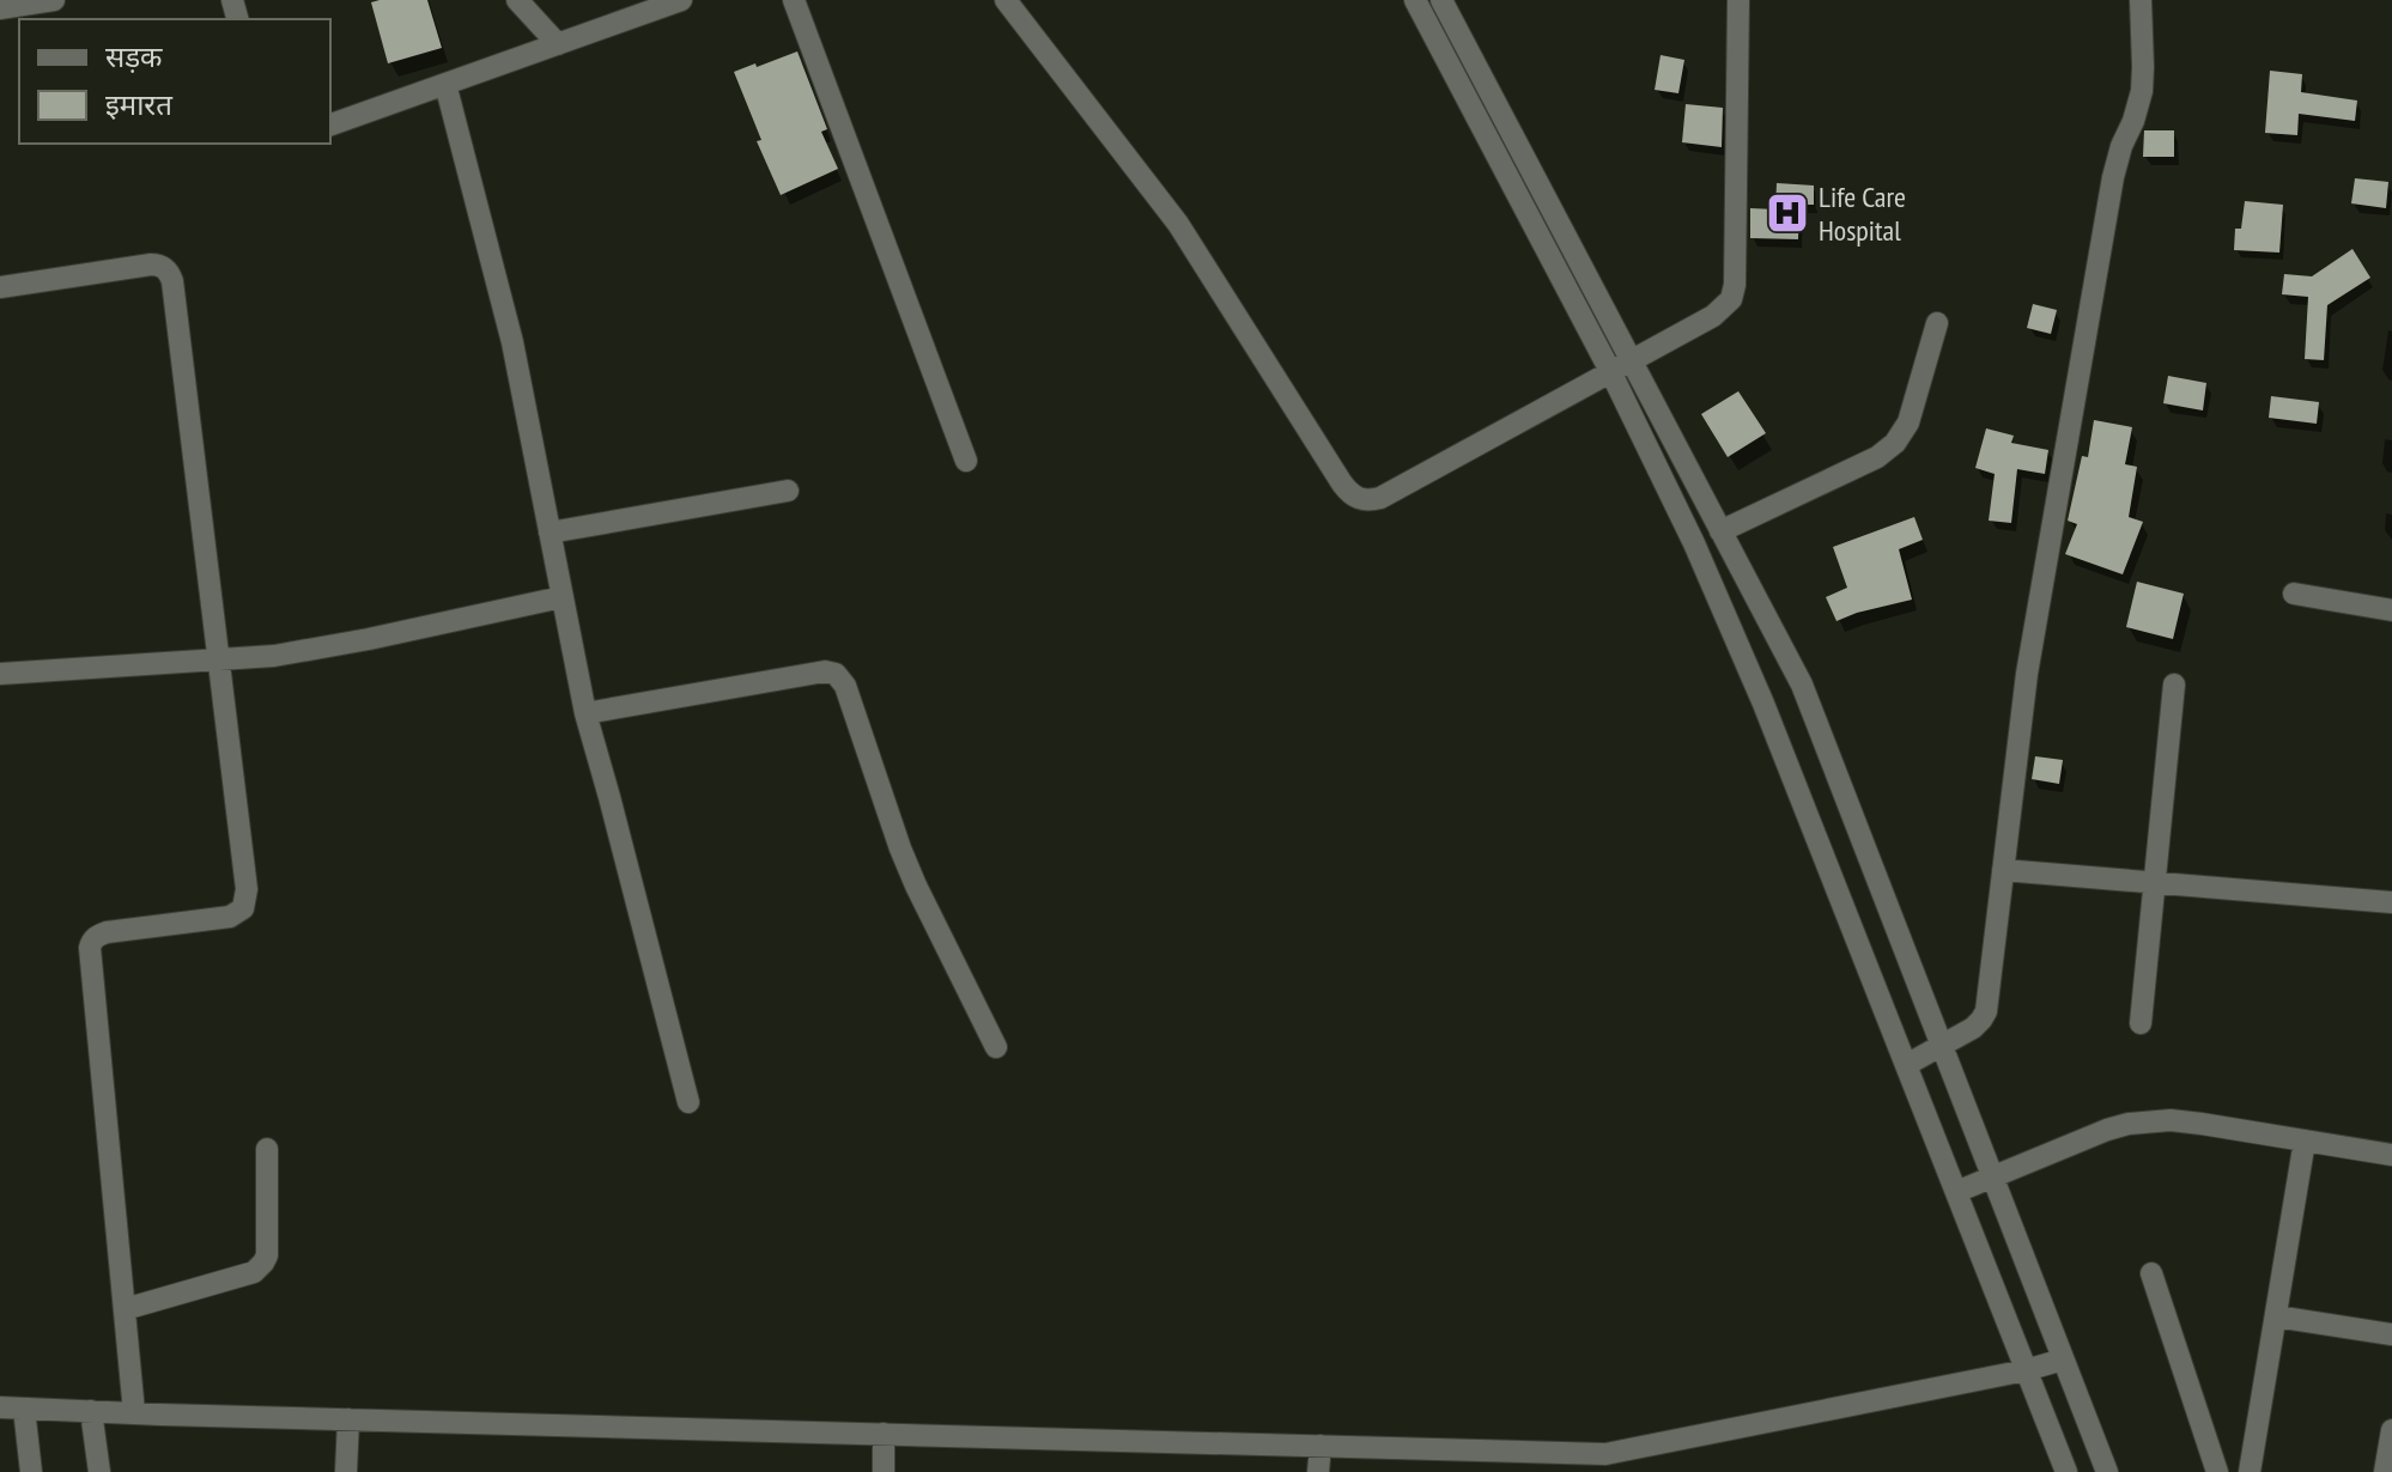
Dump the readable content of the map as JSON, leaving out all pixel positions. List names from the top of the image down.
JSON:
{
  "places": {
    "hospital": ["Life Care Hospital"]
  },
  "legend": ["सड़क", "इमारत"]
}
